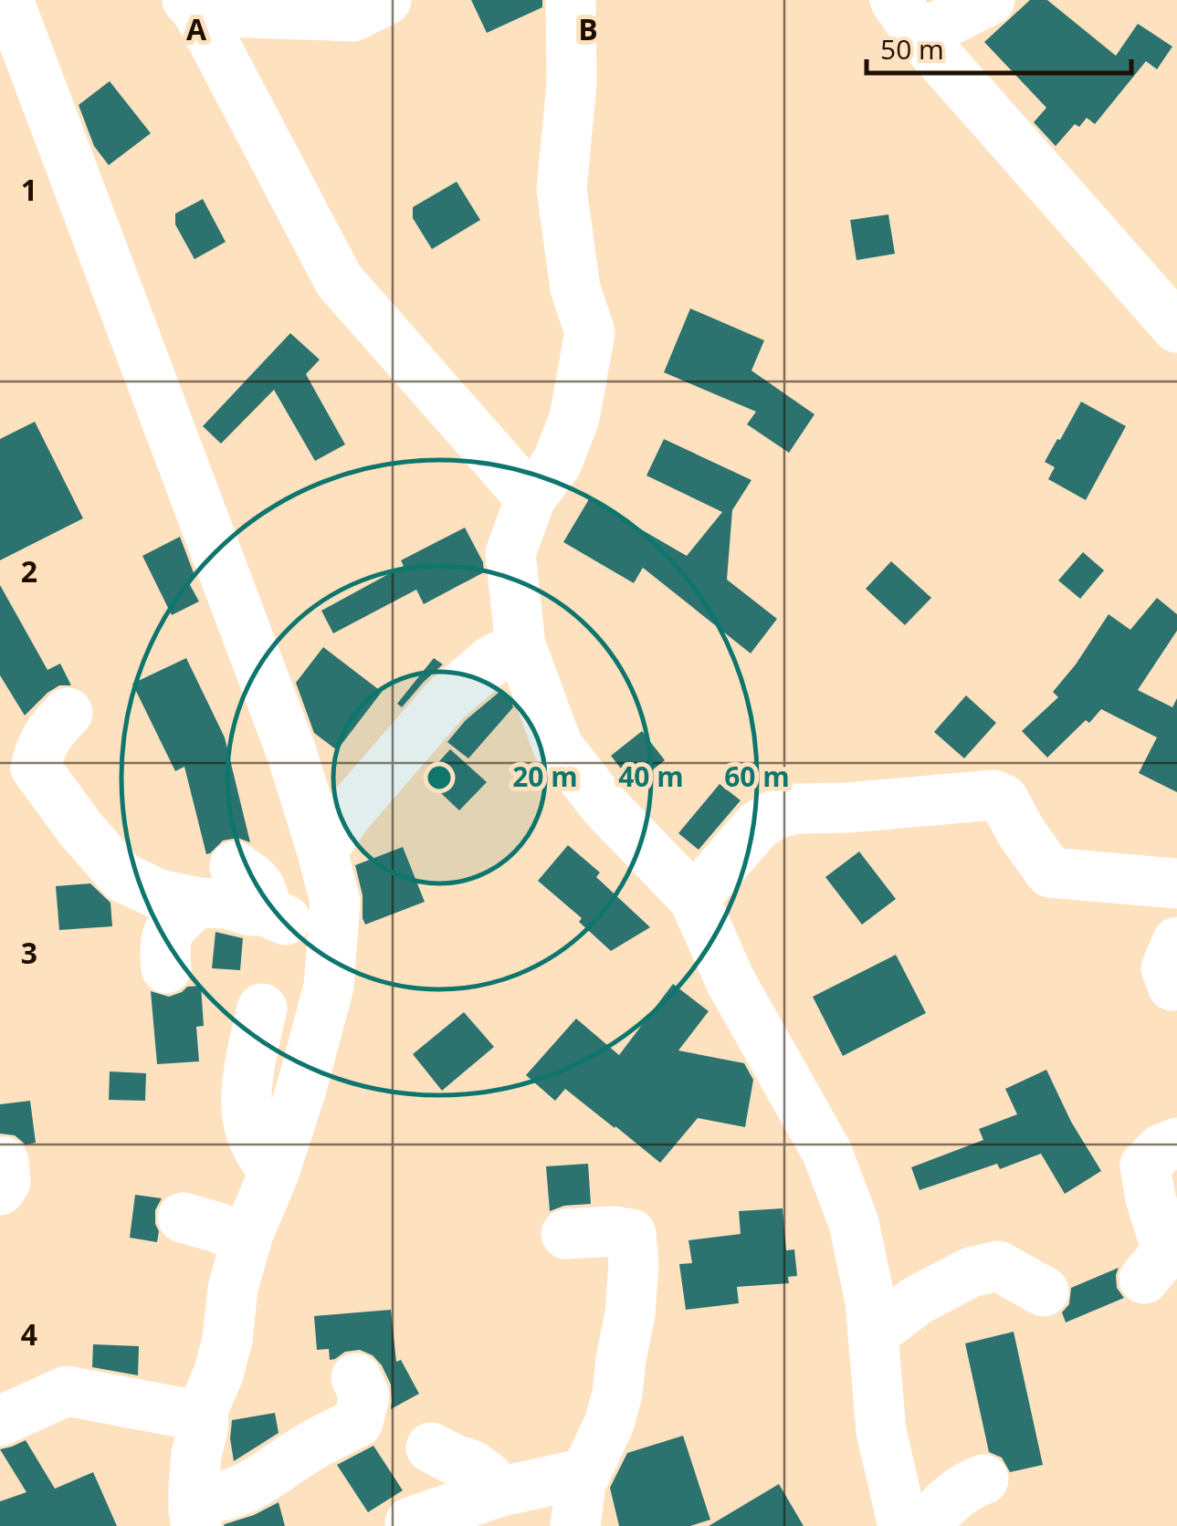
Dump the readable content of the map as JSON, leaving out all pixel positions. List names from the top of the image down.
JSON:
{
  "scale_bar": "50 m",
  "grid": {
    "columns": ["A", "B"],
    "rows": [
      "1",
      "2",
      "3",
      "4"
    ]
  },
  "rings": ["20 m", "40 m", "60 m"]
}
